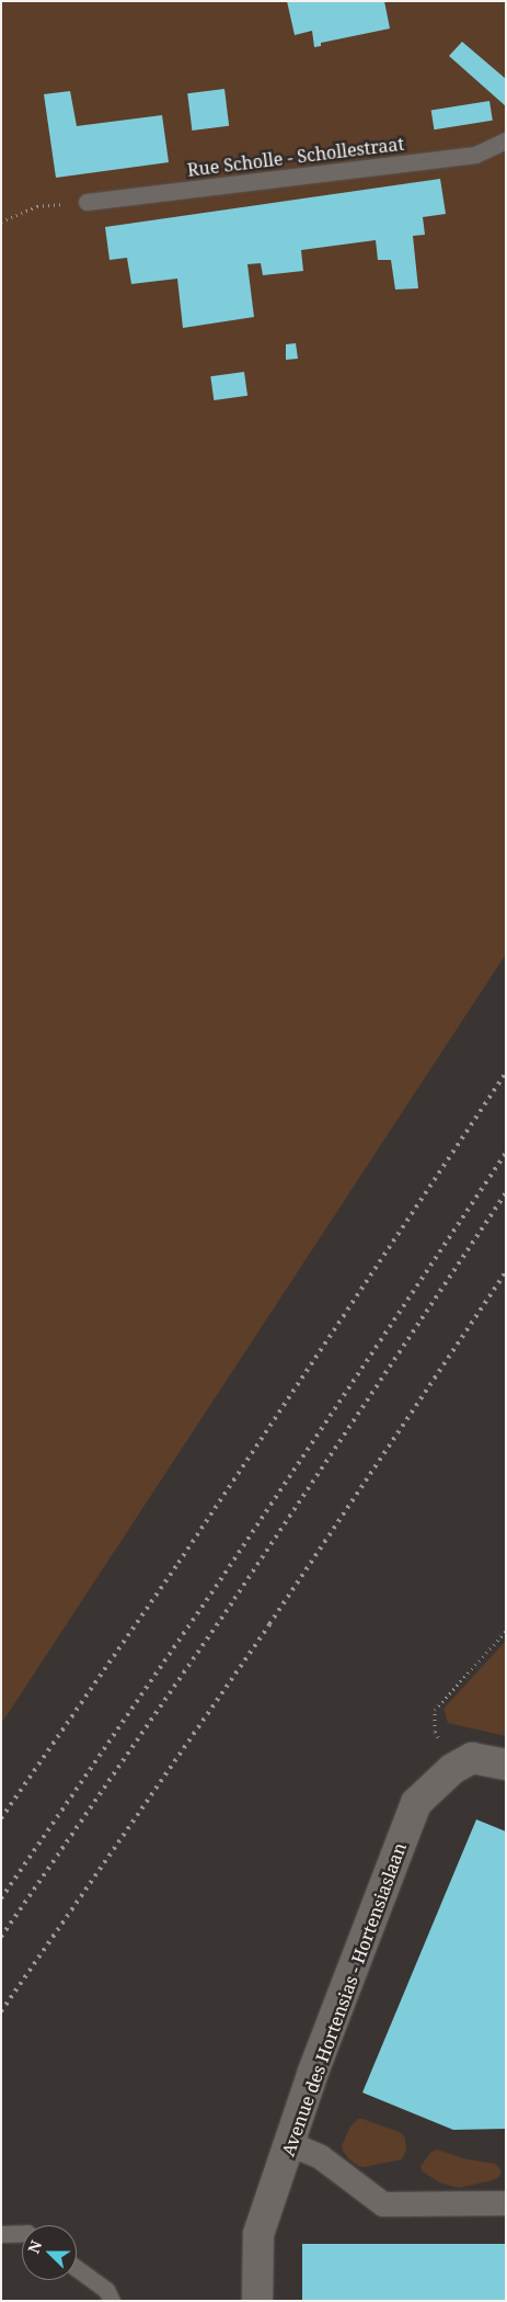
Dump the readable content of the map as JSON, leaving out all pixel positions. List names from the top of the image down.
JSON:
{
  "streets": {
    "street": ["Avenue des Hortensias - Hortensiaslaan"],
    "lane": ["Rue Scholle - Schollestraat"]
  },
  "north": "left"
}
